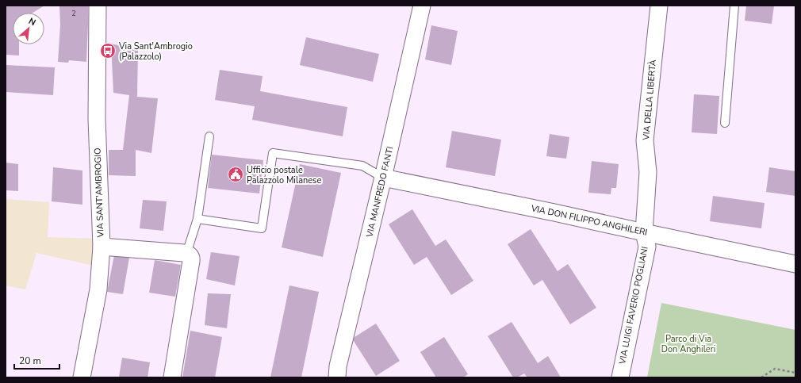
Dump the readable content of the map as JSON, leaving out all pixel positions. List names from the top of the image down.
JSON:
{
  "streets": {
    "street": [
      "VIA DELLA LIBERTÀ",
      "VIA MANFREDO FANTI",
      "VIA SANT'AMBROGIO",
      "VIA DON FILIPPO ANGHILERI",
      "VIA LUIGI FAVERIO POGLIANI"
    ]
  },
  "crossings": [
    ["VIA DELLA LIBERTÀ", "VIA DON FILIPPO ANGHILERI"],
    ["VIA DELLA LIBERTÀ", "VIA LUIGI FAVERIO POGLIANI"],
    ["VIA MANFREDO FANTI", "VIA DON FILIPPO ANGHILERI"],
    ["VIA DON FILIPPO ANGHILERI", "VIA LUIGI FAVERIO POGLIANI"]
  ],
  "parks": ["Parco di Via Don Anghileri"],
  "places": {
    "bus stop": ["Via Sant'Ambrogio (Palazzolo)"],
    "public building": ["Ufficio postale Palazzolo Milanese"]
  },
  "house_numbers": ["2"],
  "scale_bar": "20 m",
  "north": "top right"
}
